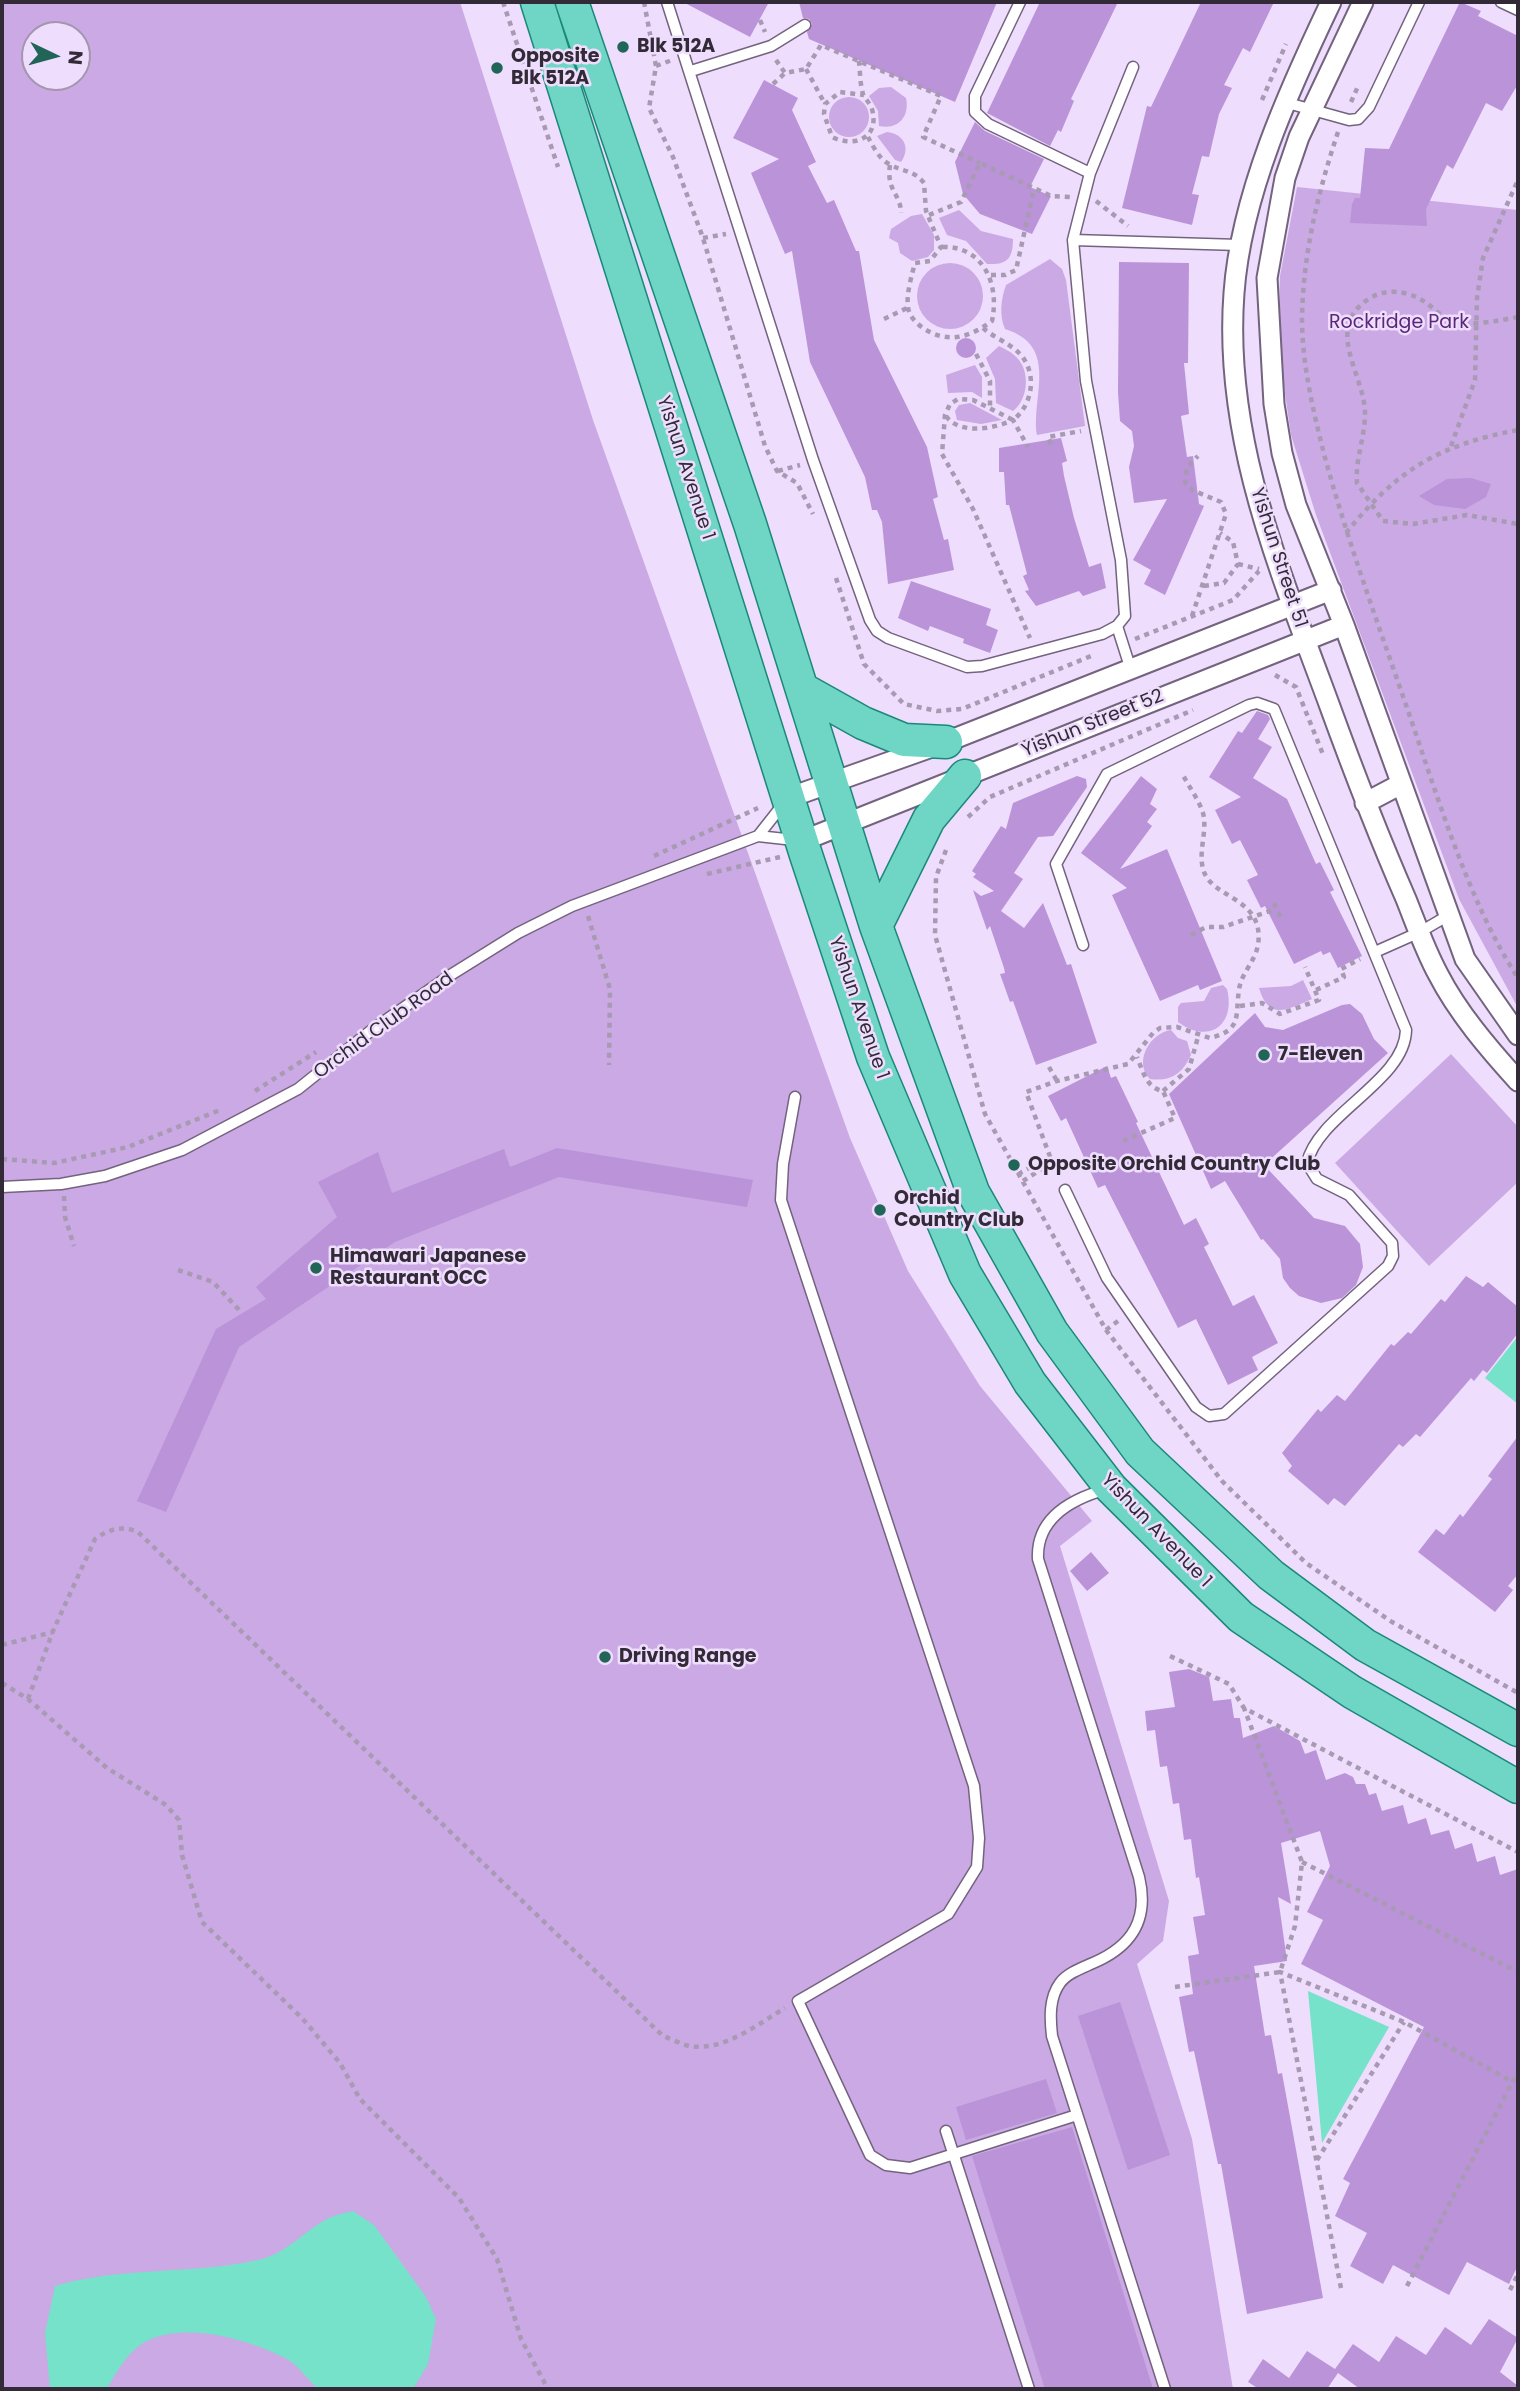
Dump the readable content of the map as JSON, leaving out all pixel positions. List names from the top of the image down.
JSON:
{
  "streets": {
    "main road": ["Yishun Avenue 1"],
    "street": ["Yishun Street 51", "Yishun Street 52", "Orchid Club Road"]
  },
  "crossings": [
    ["Yishun Avenue 1", "Orchid Club Road"],
    ["Yishun Street 51", "Yishun Street 52"],
    ["Yishun Street 52", "Orchid Club Road"]
  ],
  "parks": ["Rockridge Park"],
  "places": [
    "Blk 512A",
    "Opposite Blk 512A",
    "7-Eleven",
    "Opposite Orchid Country Club",
    "Orchid Country Club",
    "Himawari Japanese Restaurant OCC",
    "Driving Range"
  ],
  "north": "right"
}
